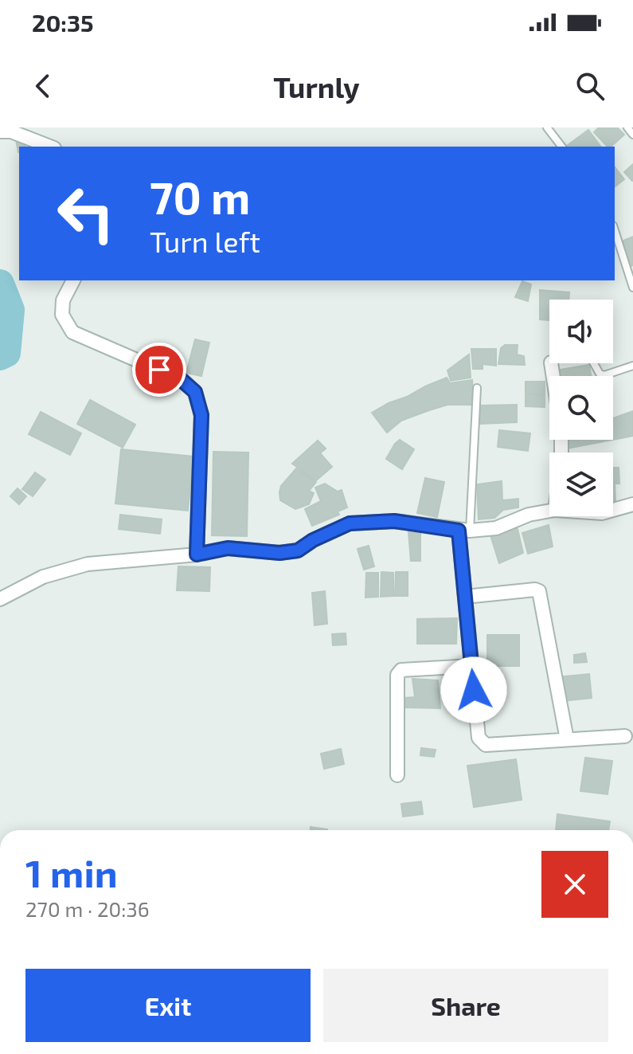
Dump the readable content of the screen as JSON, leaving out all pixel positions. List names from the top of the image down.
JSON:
{
  "page": {
    "status": "20:35",
    "header": "Turnly",
    "turn": ["70 m", "Turn left"],
    "heading": ["1 min", "270 m · 20:36"],
    "buttons": ["Exit", "Share"]
  }
}
